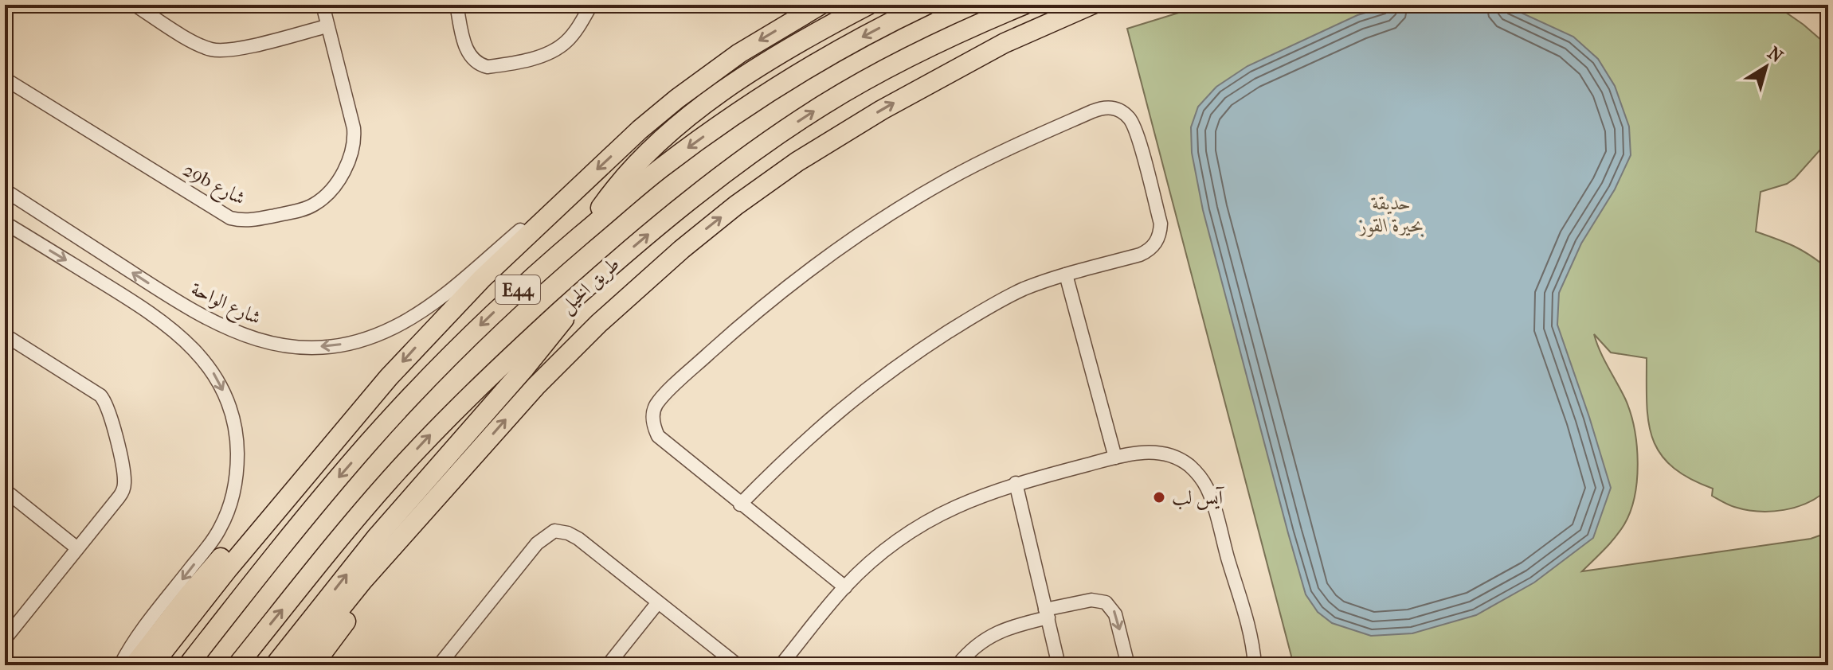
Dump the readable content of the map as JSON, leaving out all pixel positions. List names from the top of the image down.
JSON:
{
  "streets": {
    "highway": ["طريق الخيل", "E44"],
    "street": ["29b شارع", "شارع الواحة"]
  },
  "one_way": ["شارع الواحة"],
  "parks": ["حديقة بحيرة القوز"],
  "places": ["آيس لب"],
  "north": "top right"
}
